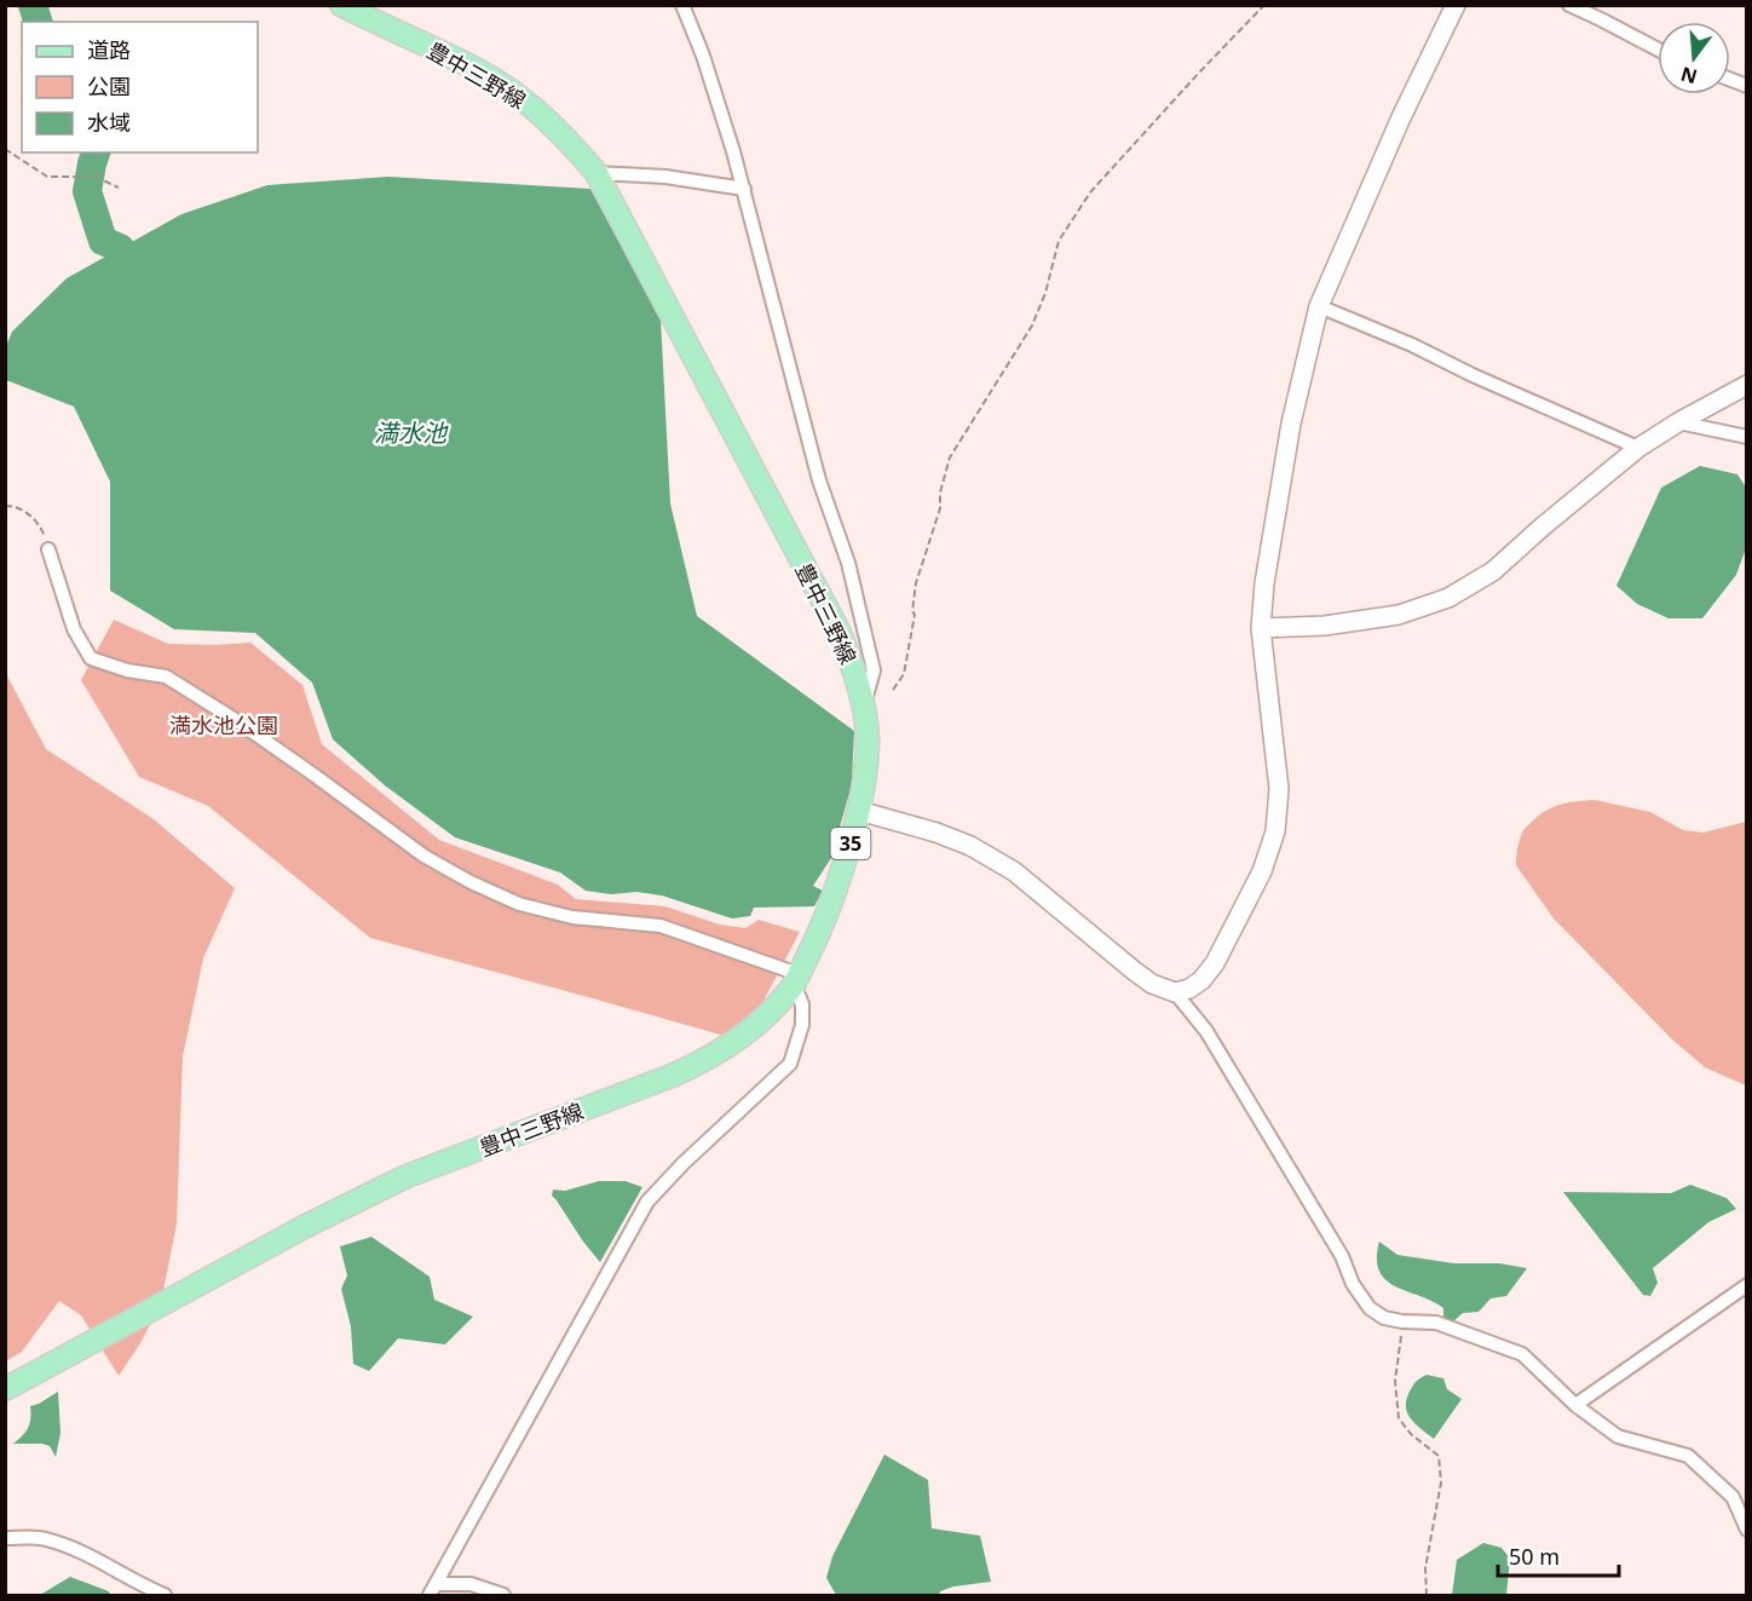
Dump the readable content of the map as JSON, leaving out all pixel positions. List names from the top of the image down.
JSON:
{
  "streets": {
    "main road": ["豊中三野線", "35"]
  },
  "water": ["満水池"],
  "parks": ["満水池公園"],
  "legend": ["道路", "公園", "水域"],
  "scale_bar": "50 m",
  "north": "bottom"
}
